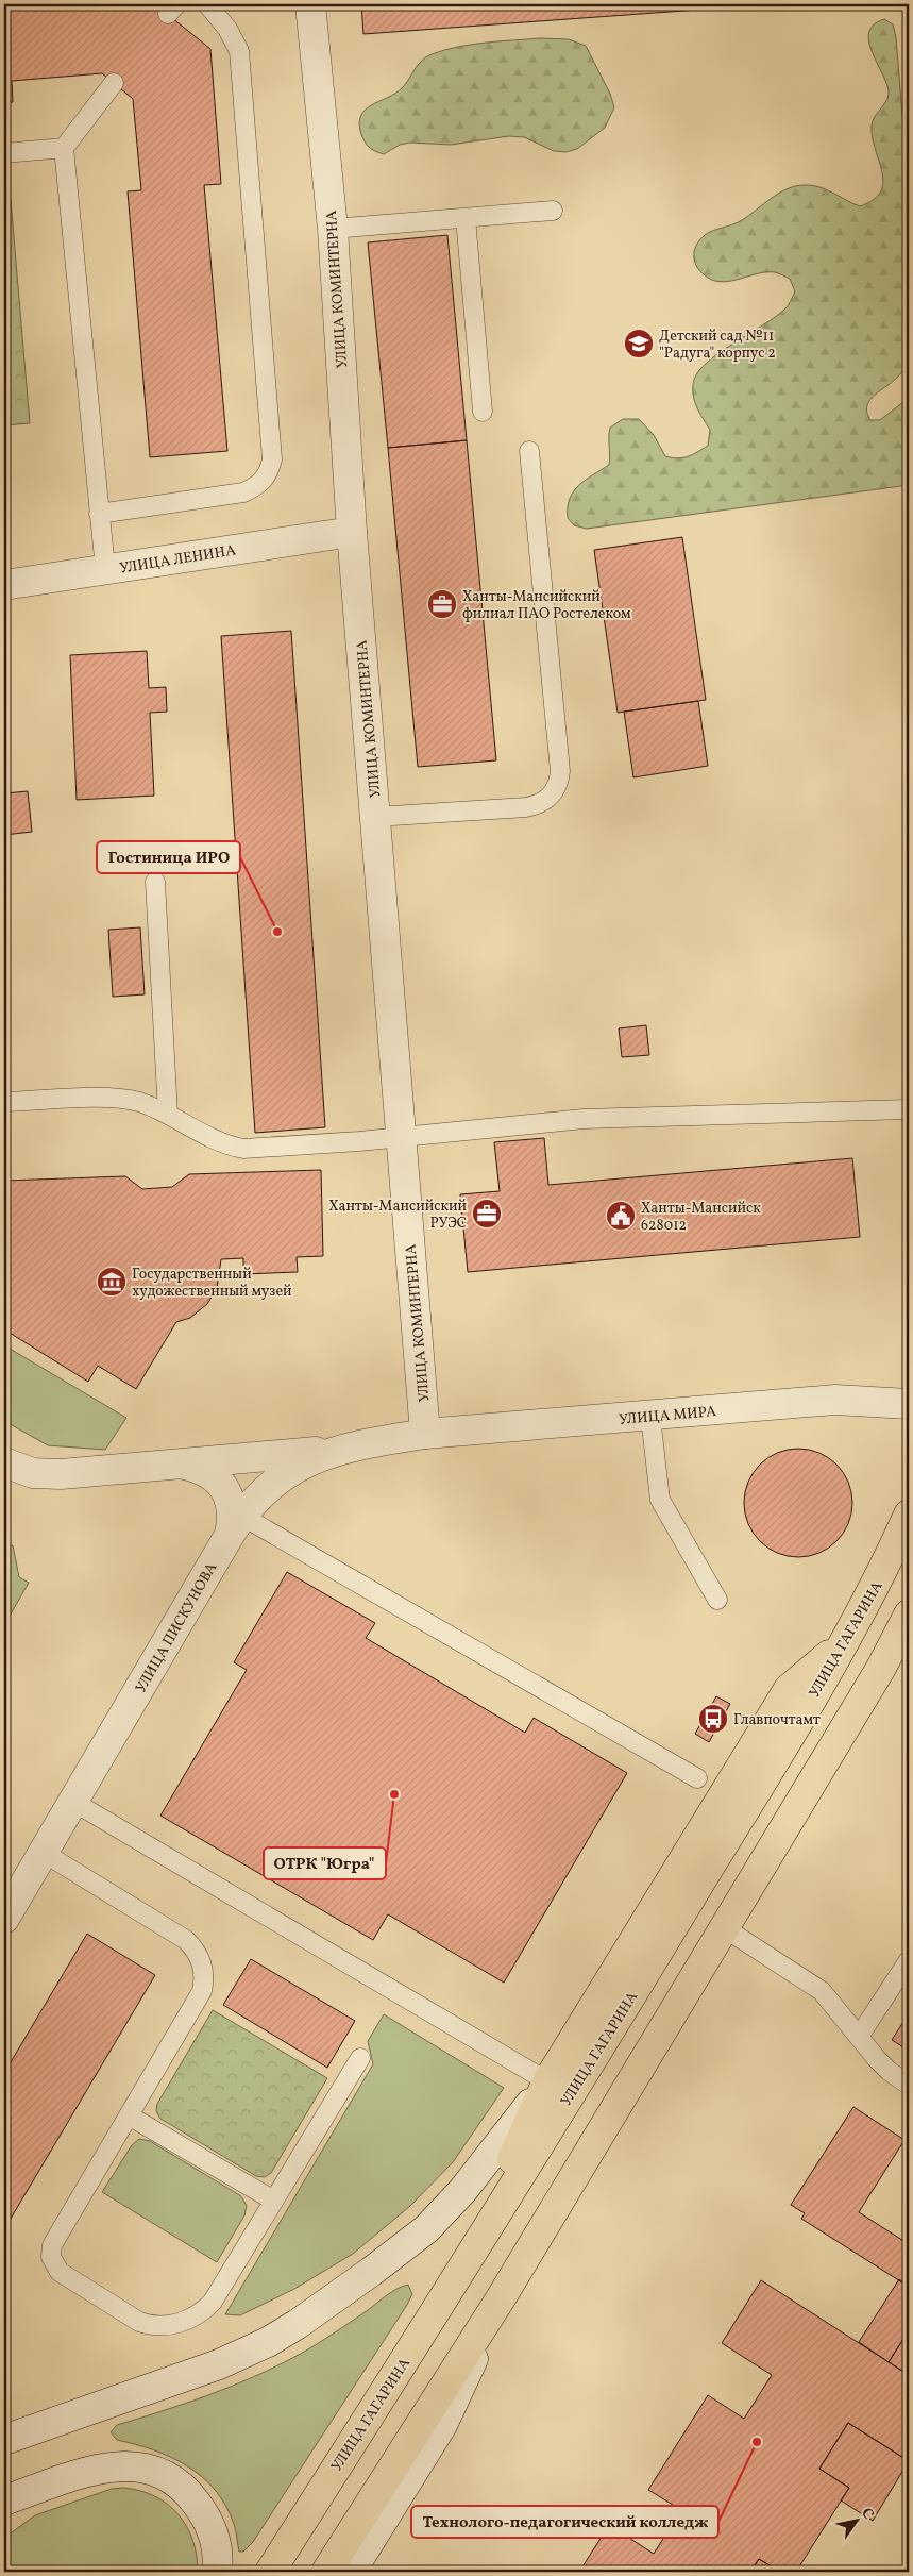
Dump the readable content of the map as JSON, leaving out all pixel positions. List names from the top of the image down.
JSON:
{
  "streets": {
    "main road": ["УЛИЦА ГАГАРИНА"],
    "street": [
      "УЛИЦА КОМИНТЕРНА",
      "УЛИЦА ЛЕНИНА",
      "УЛИЦА МИРА",
      "УЛИЦА ПИСКУНОВА"
    ]
  },
  "crossings": [
    ["УЛИЦА КОМИНТЕРНА", "УЛИЦА ЛЕНИНА"],
    ["УЛИЦА КОМИНТЕРНА", "УЛИЦА МИРА"],
    ["УЛИЦА КОМИНТЕРНА", "УЛИЦА ПИСКУНОВА"],
    ["УЛИЦА МИРА", "УЛИЦА ПИСКУНОВА"]
  ],
  "places": {
    "school or university": ["Детский сад №11 \"Радуга\" корпус 2"],
    "office": ["Ханты-Мансийский филиал ПАО Ростелеком", "Ханты-Мансийский РУЭС"],
    "other": ["Гостиница ИРО", "ОТРК \"Югра\"", "Технолого-педагогический колледж"],
    "public building": ["Ханты-Мансийск 628012"],
    "museum": ["Государственный художественный музей"],
    "bus stop": ["Главпочтамт"]
  },
  "north": "top right"
}
